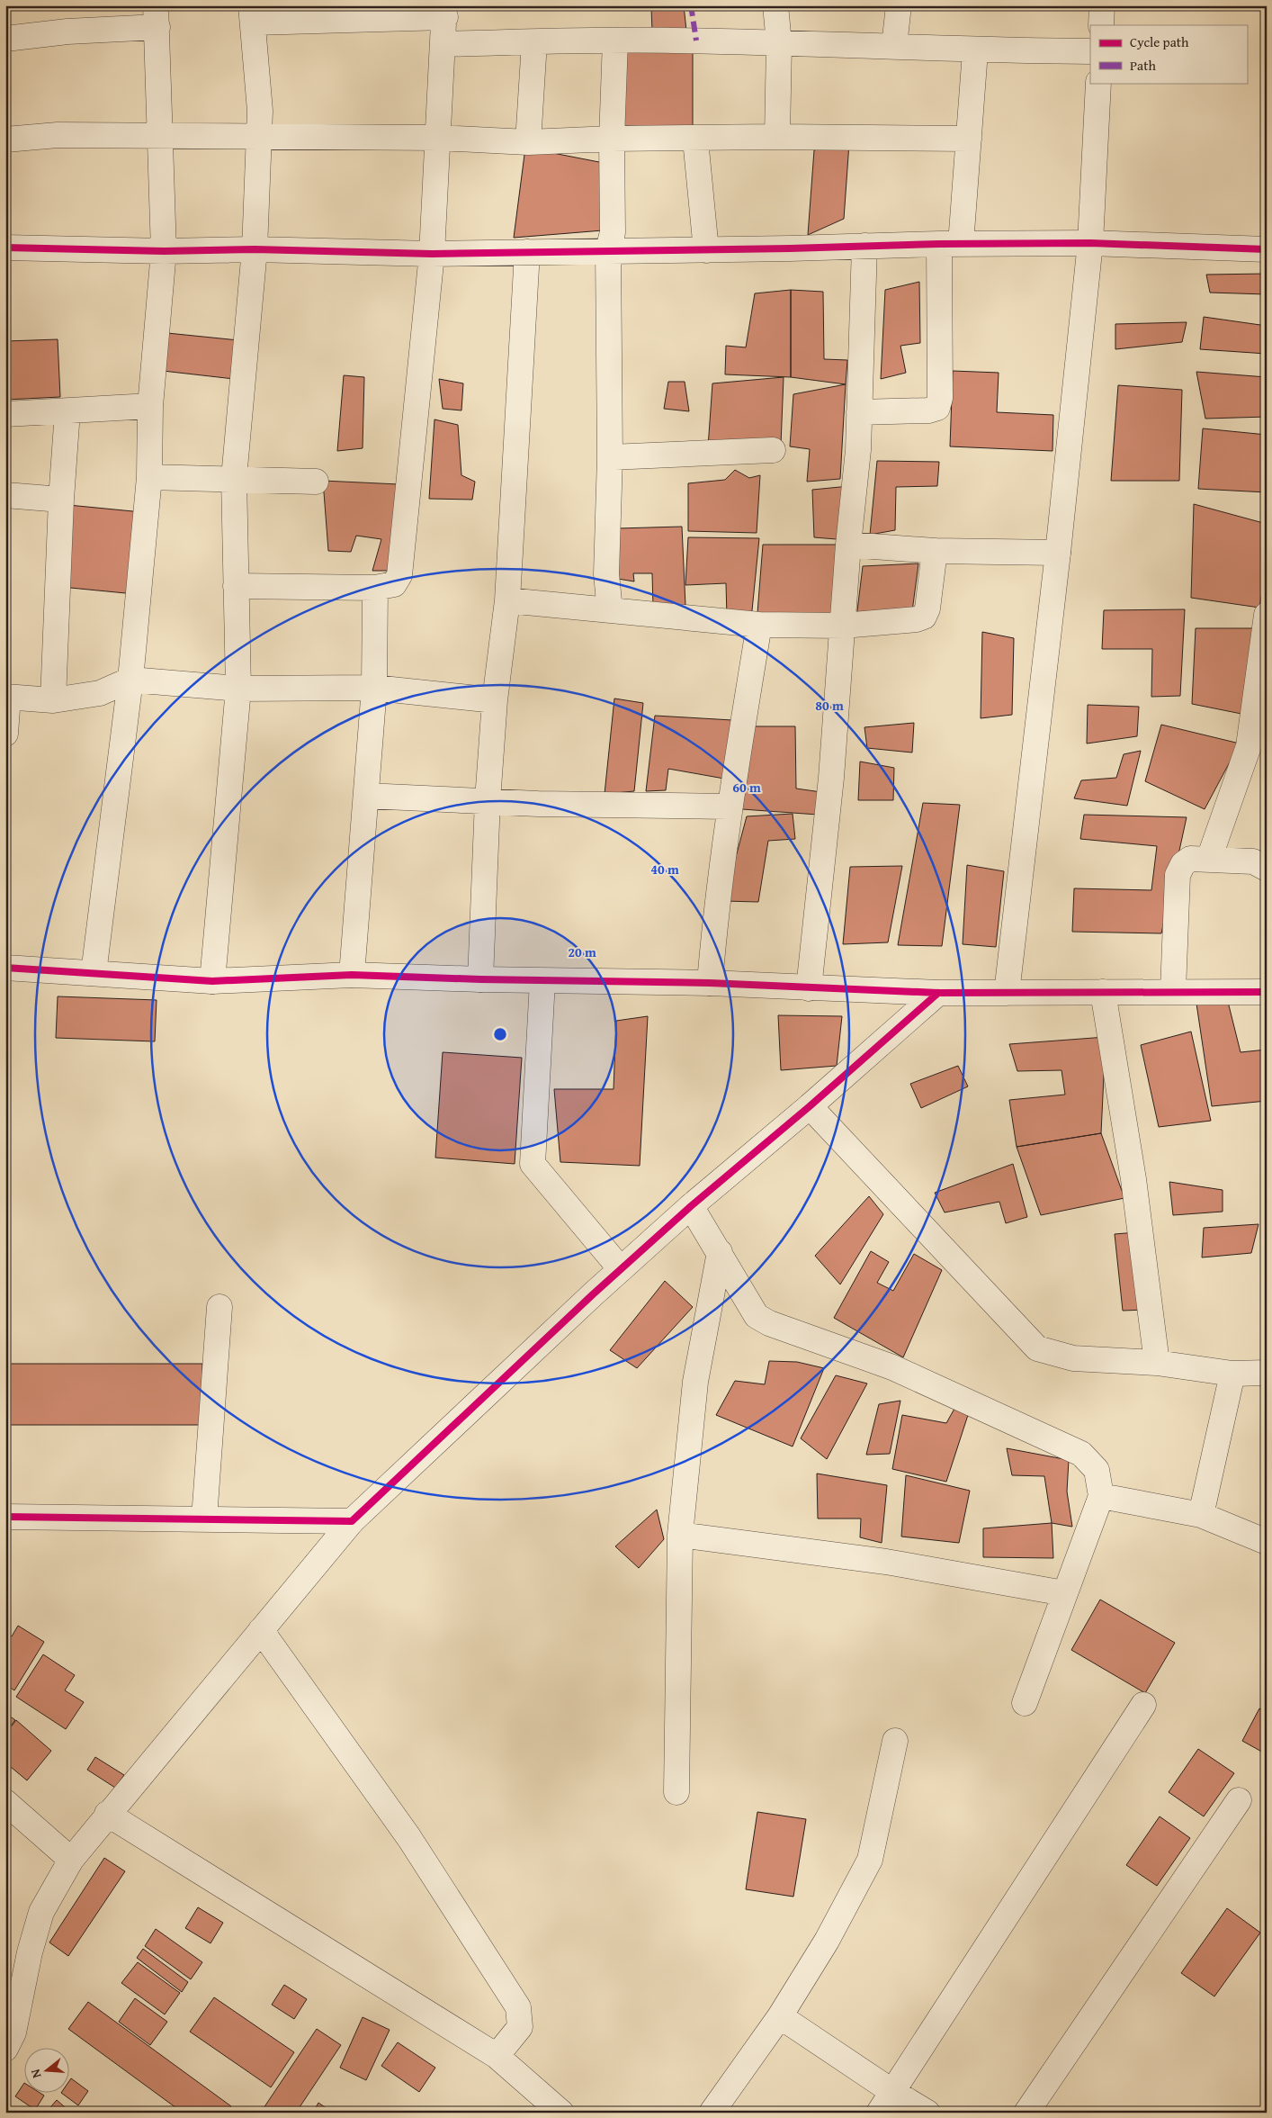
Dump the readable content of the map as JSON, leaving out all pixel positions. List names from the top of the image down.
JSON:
{
  "legend": ["Cycle path", "Path"],
  "north": "left",
  "rings": [
    "80 m",
    "60 m",
    "40 m",
    "20 m"
  ]
}
